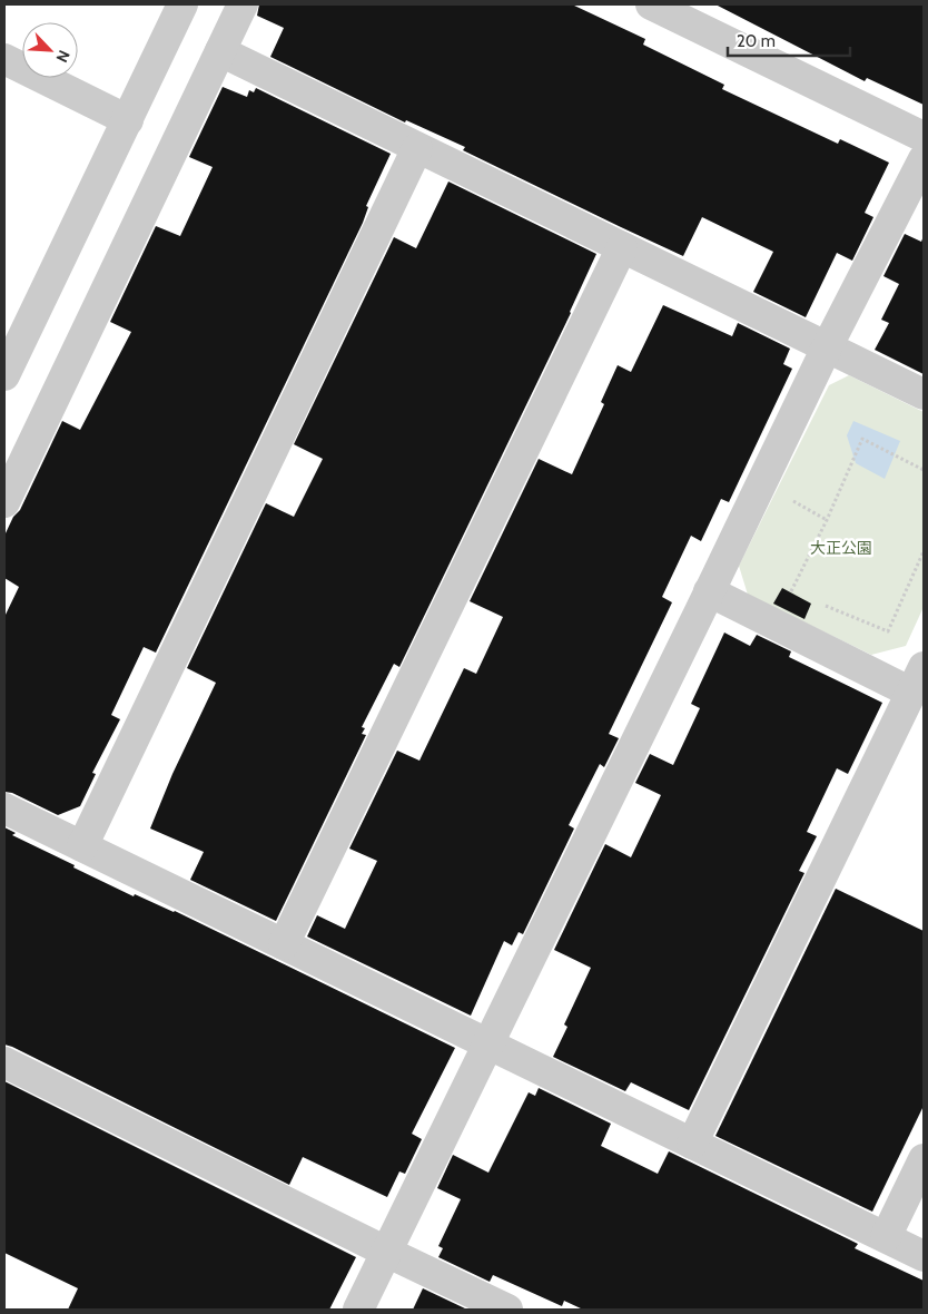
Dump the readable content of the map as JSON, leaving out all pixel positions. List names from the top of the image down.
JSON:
{
  "parks": ["大正公園"],
  "scale_bar": "20 m",
  "north": "bottom right"
}
